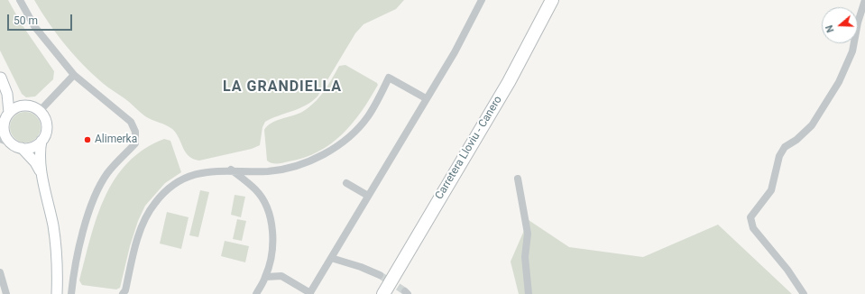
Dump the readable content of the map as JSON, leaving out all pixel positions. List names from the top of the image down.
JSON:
{
  "streets": {
    "highway": ["Carretera Lloviu - Canero"]
  },
  "districts": ["LA GRANDIELLA"],
  "places": ["Alimerka"],
  "scale_bar": "50 m",
  "north": "left"
}
